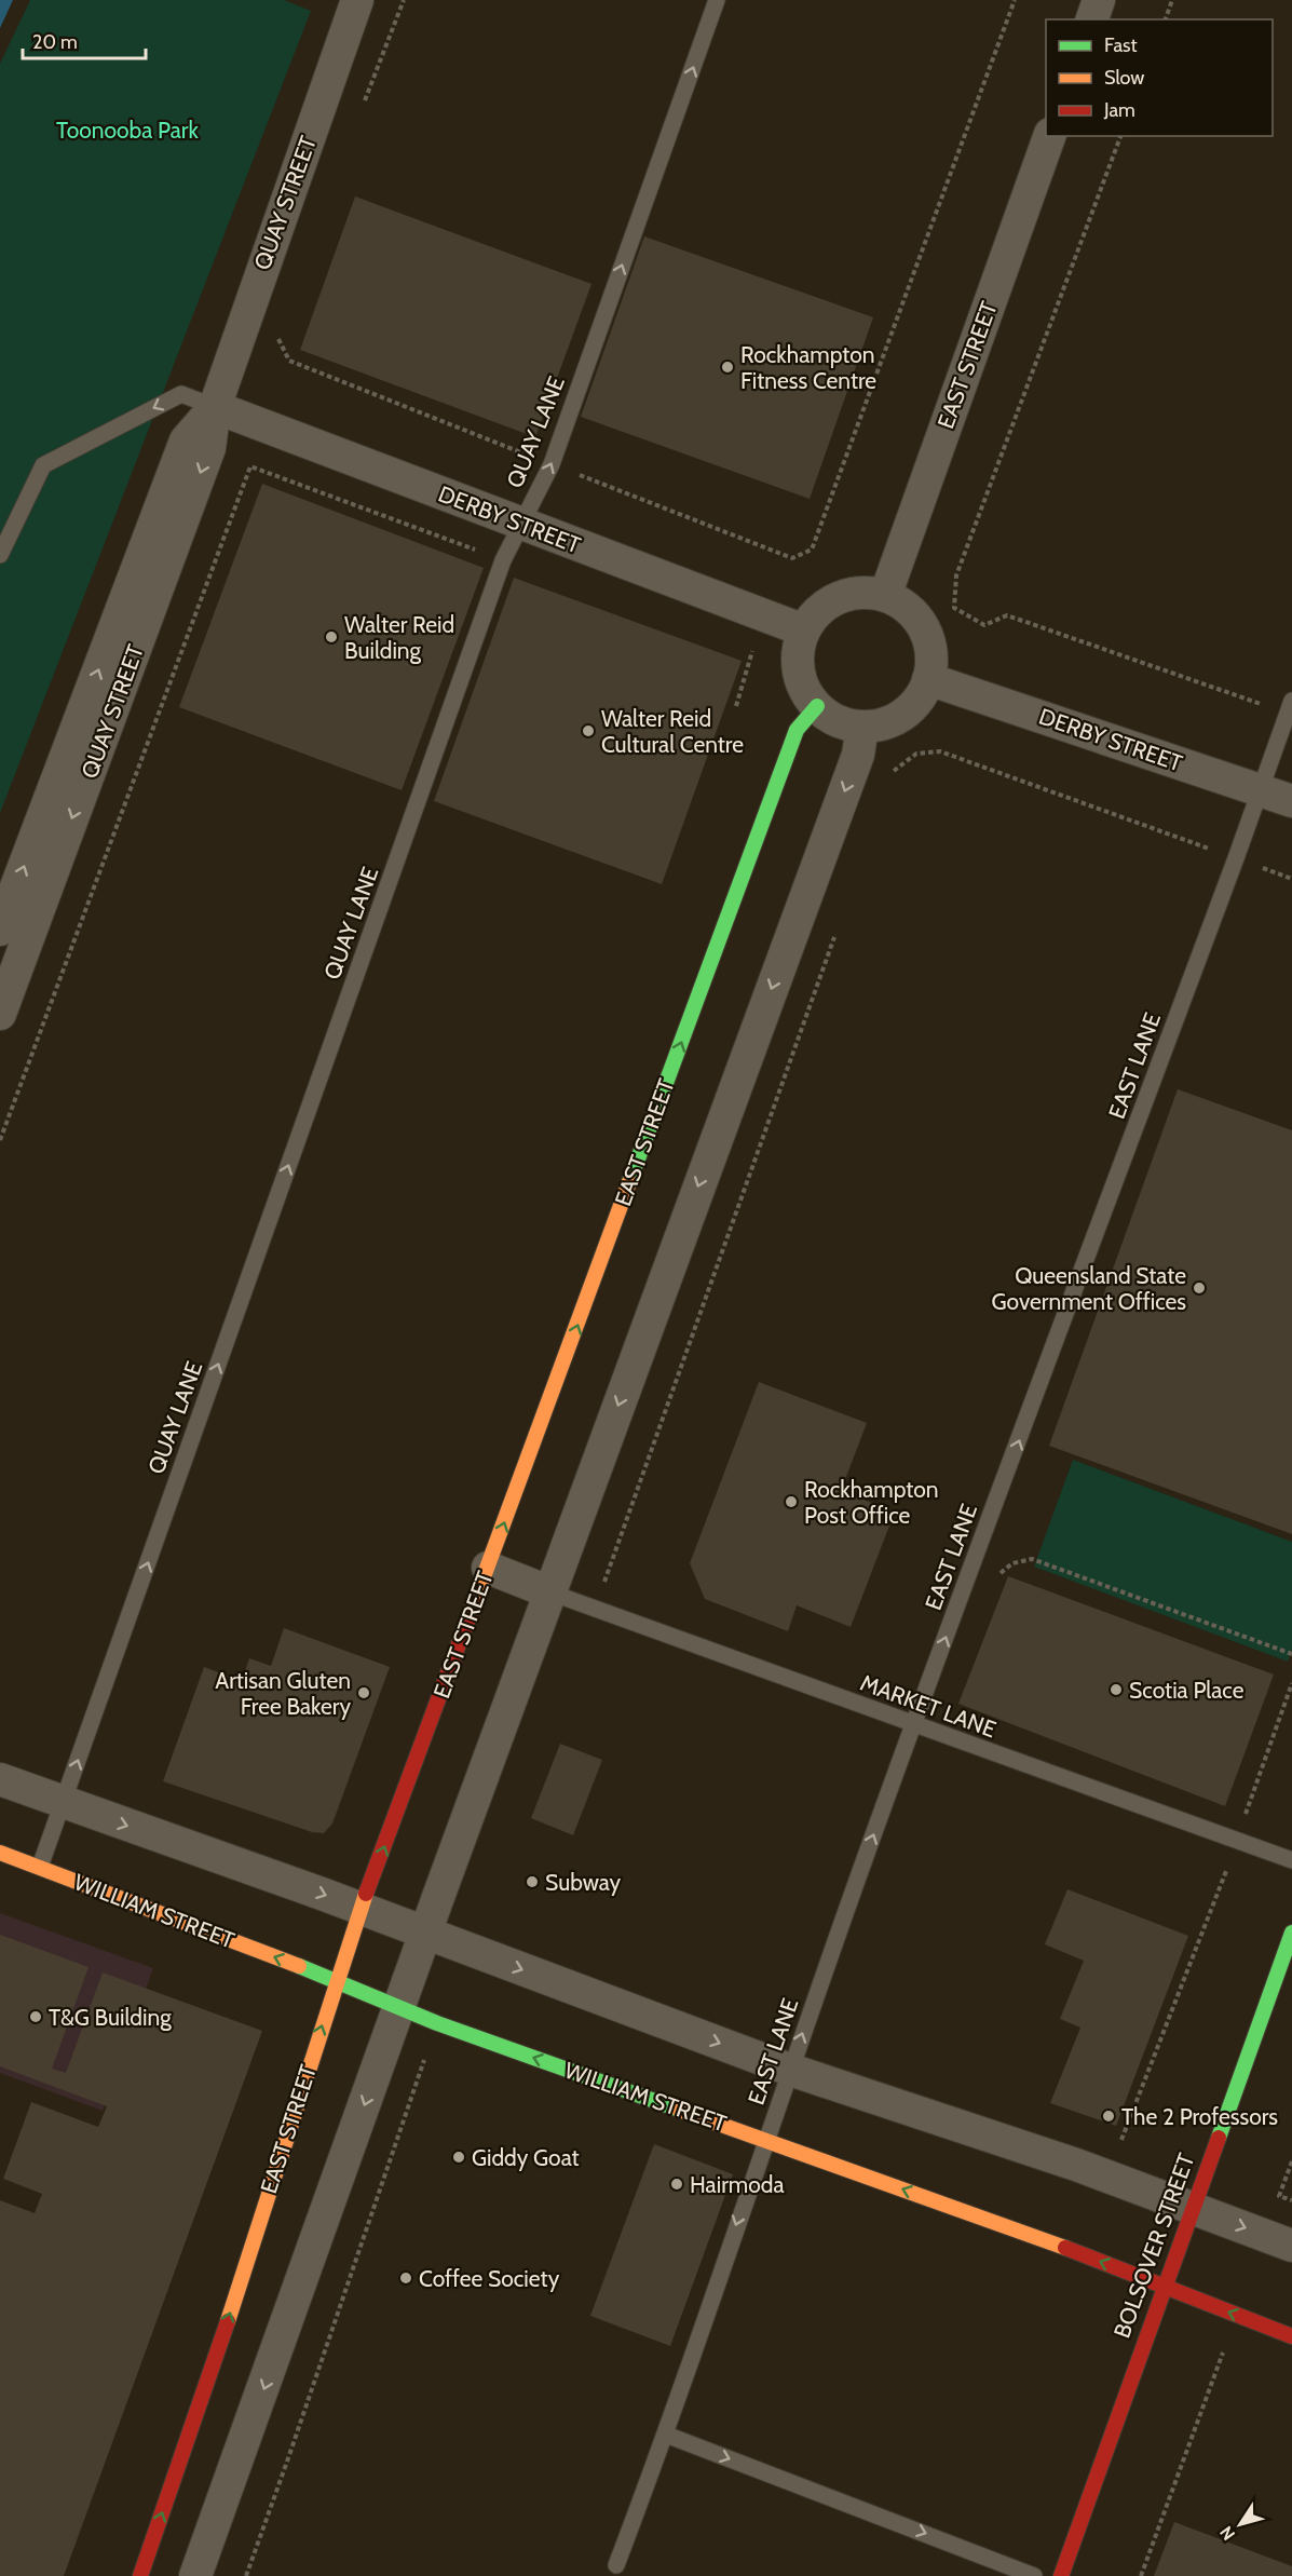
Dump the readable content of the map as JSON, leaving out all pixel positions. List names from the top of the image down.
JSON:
{
  "streets": {
    "street": [
      "QUAY STREET",
      "EAST STREET",
      "DERBY STREET",
      "WILLIAM STREET",
      "BOLSOVER STREET"
    ],
    "lane": ["QUAY LANE", "EAST LANE", "MARKET LANE"]
  },
  "crossings": [
    ["QUAY STREET", "DERBY STREET"],
    ["EAST STREET", "DERBY STREET"],
    ["EAST STREET", "WILLIAM STREET"],
    ["QUAY LANE", "DERBY STREET"],
    ["QUAY LANE", "WILLIAM STREET"],
    ["DERBY STREET", "EAST LANE"],
    ["EAST LANE", "MARKET LANE"],
    ["EAST LANE", "WILLIAM STREET"],
    ["WILLIAM STREET", "BOLSOVER STREET"]
  ],
  "one_way": ["QUAY LANE"],
  "parks": ["Toonooba Park"],
  "places": [
    "Rockhampton Fitness Centre",
    "Walter Reid Building",
    "Walter Reid Cultural Centre",
    "Queensland State Government Offices",
    "Rockhampton Post Office",
    "Scotia Place",
    "Artisan Gluten Free Bakery",
    "Subway",
    "T&G Building",
    "The 2 Professors",
    "Giddy Goat",
    "Hairmoda",
    "Coffee Society"
  ],
  "legend": ["Fast", "Slow", "Jam"],
  "scale_bar": "20 m",
  "north": "bottom left"
}
